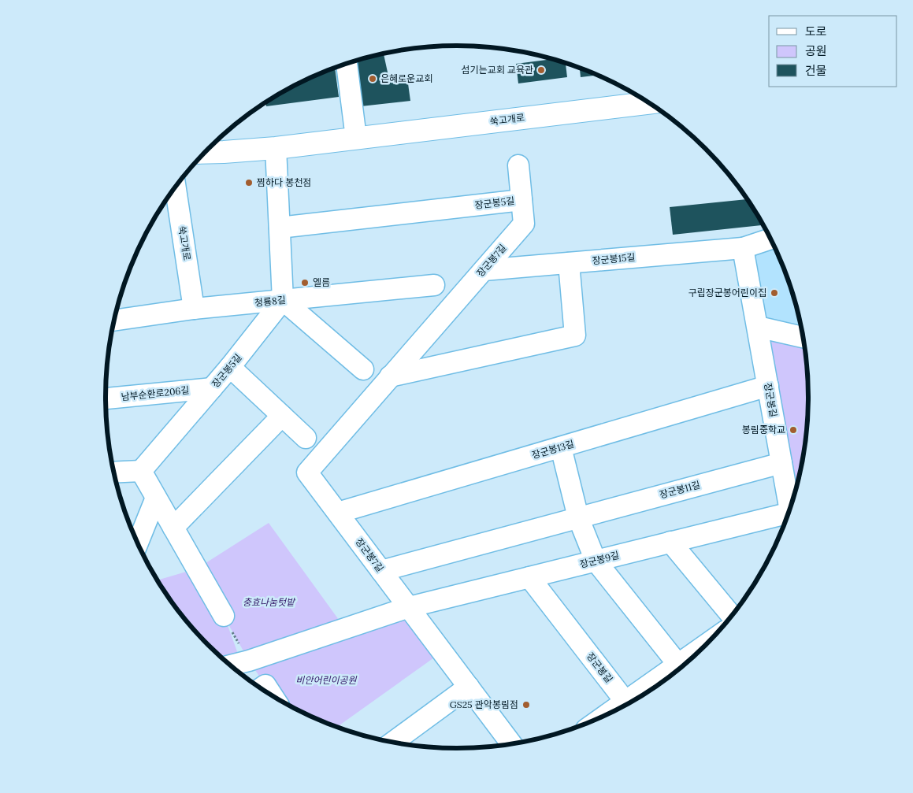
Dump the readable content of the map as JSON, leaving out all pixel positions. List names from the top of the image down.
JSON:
{
  "streets": {
    "main road": ["쑥고개로"],
    "street": [
      "장군봉5길",
      "장군봉15길",
      "장군봉7길",
      "청룡8길",
      "남부순환로206길",
      "장군봉길",
      "장군봉13길",
      "장군봉11길",
      "장군봉9길"
    ]
  },
  "crossings": [
    ["쑥고개로", "청룡8길"],
    ["장군봉5길", "장군봉7길"],
    ["장군봉5길", "청룡8길"],
    ["장군봉5길", "남부순환로206길"],
    ["장군봉15길", "장군봉7길"],
    ["장군봉15길", "장군봉길"],
    ["장군봉7길", "장군봉13길"],
    ["장군봉7길", "장군봉11길"],
    ["장군봉7길", "장군봉9길"],
    ["장군봉길", "장군봉13길"],
    ["장군봉길", "장군봉11길"],
    ["장군봉길", "장군봉9길"]
  ],
  "parks": ["충효나눔텃밭", "비안어린이공원"],
  "places": [
    "섬기는교회 교육관",
    "은혜로운교회",
    "찜하다 봉천점",
    "엘름",
    "구립장군봉어린이집",
    "봉림중학교",
    "GS25 관악봉림점"
  ],
  "legend": ["도로", "공원", "건물"]
}
